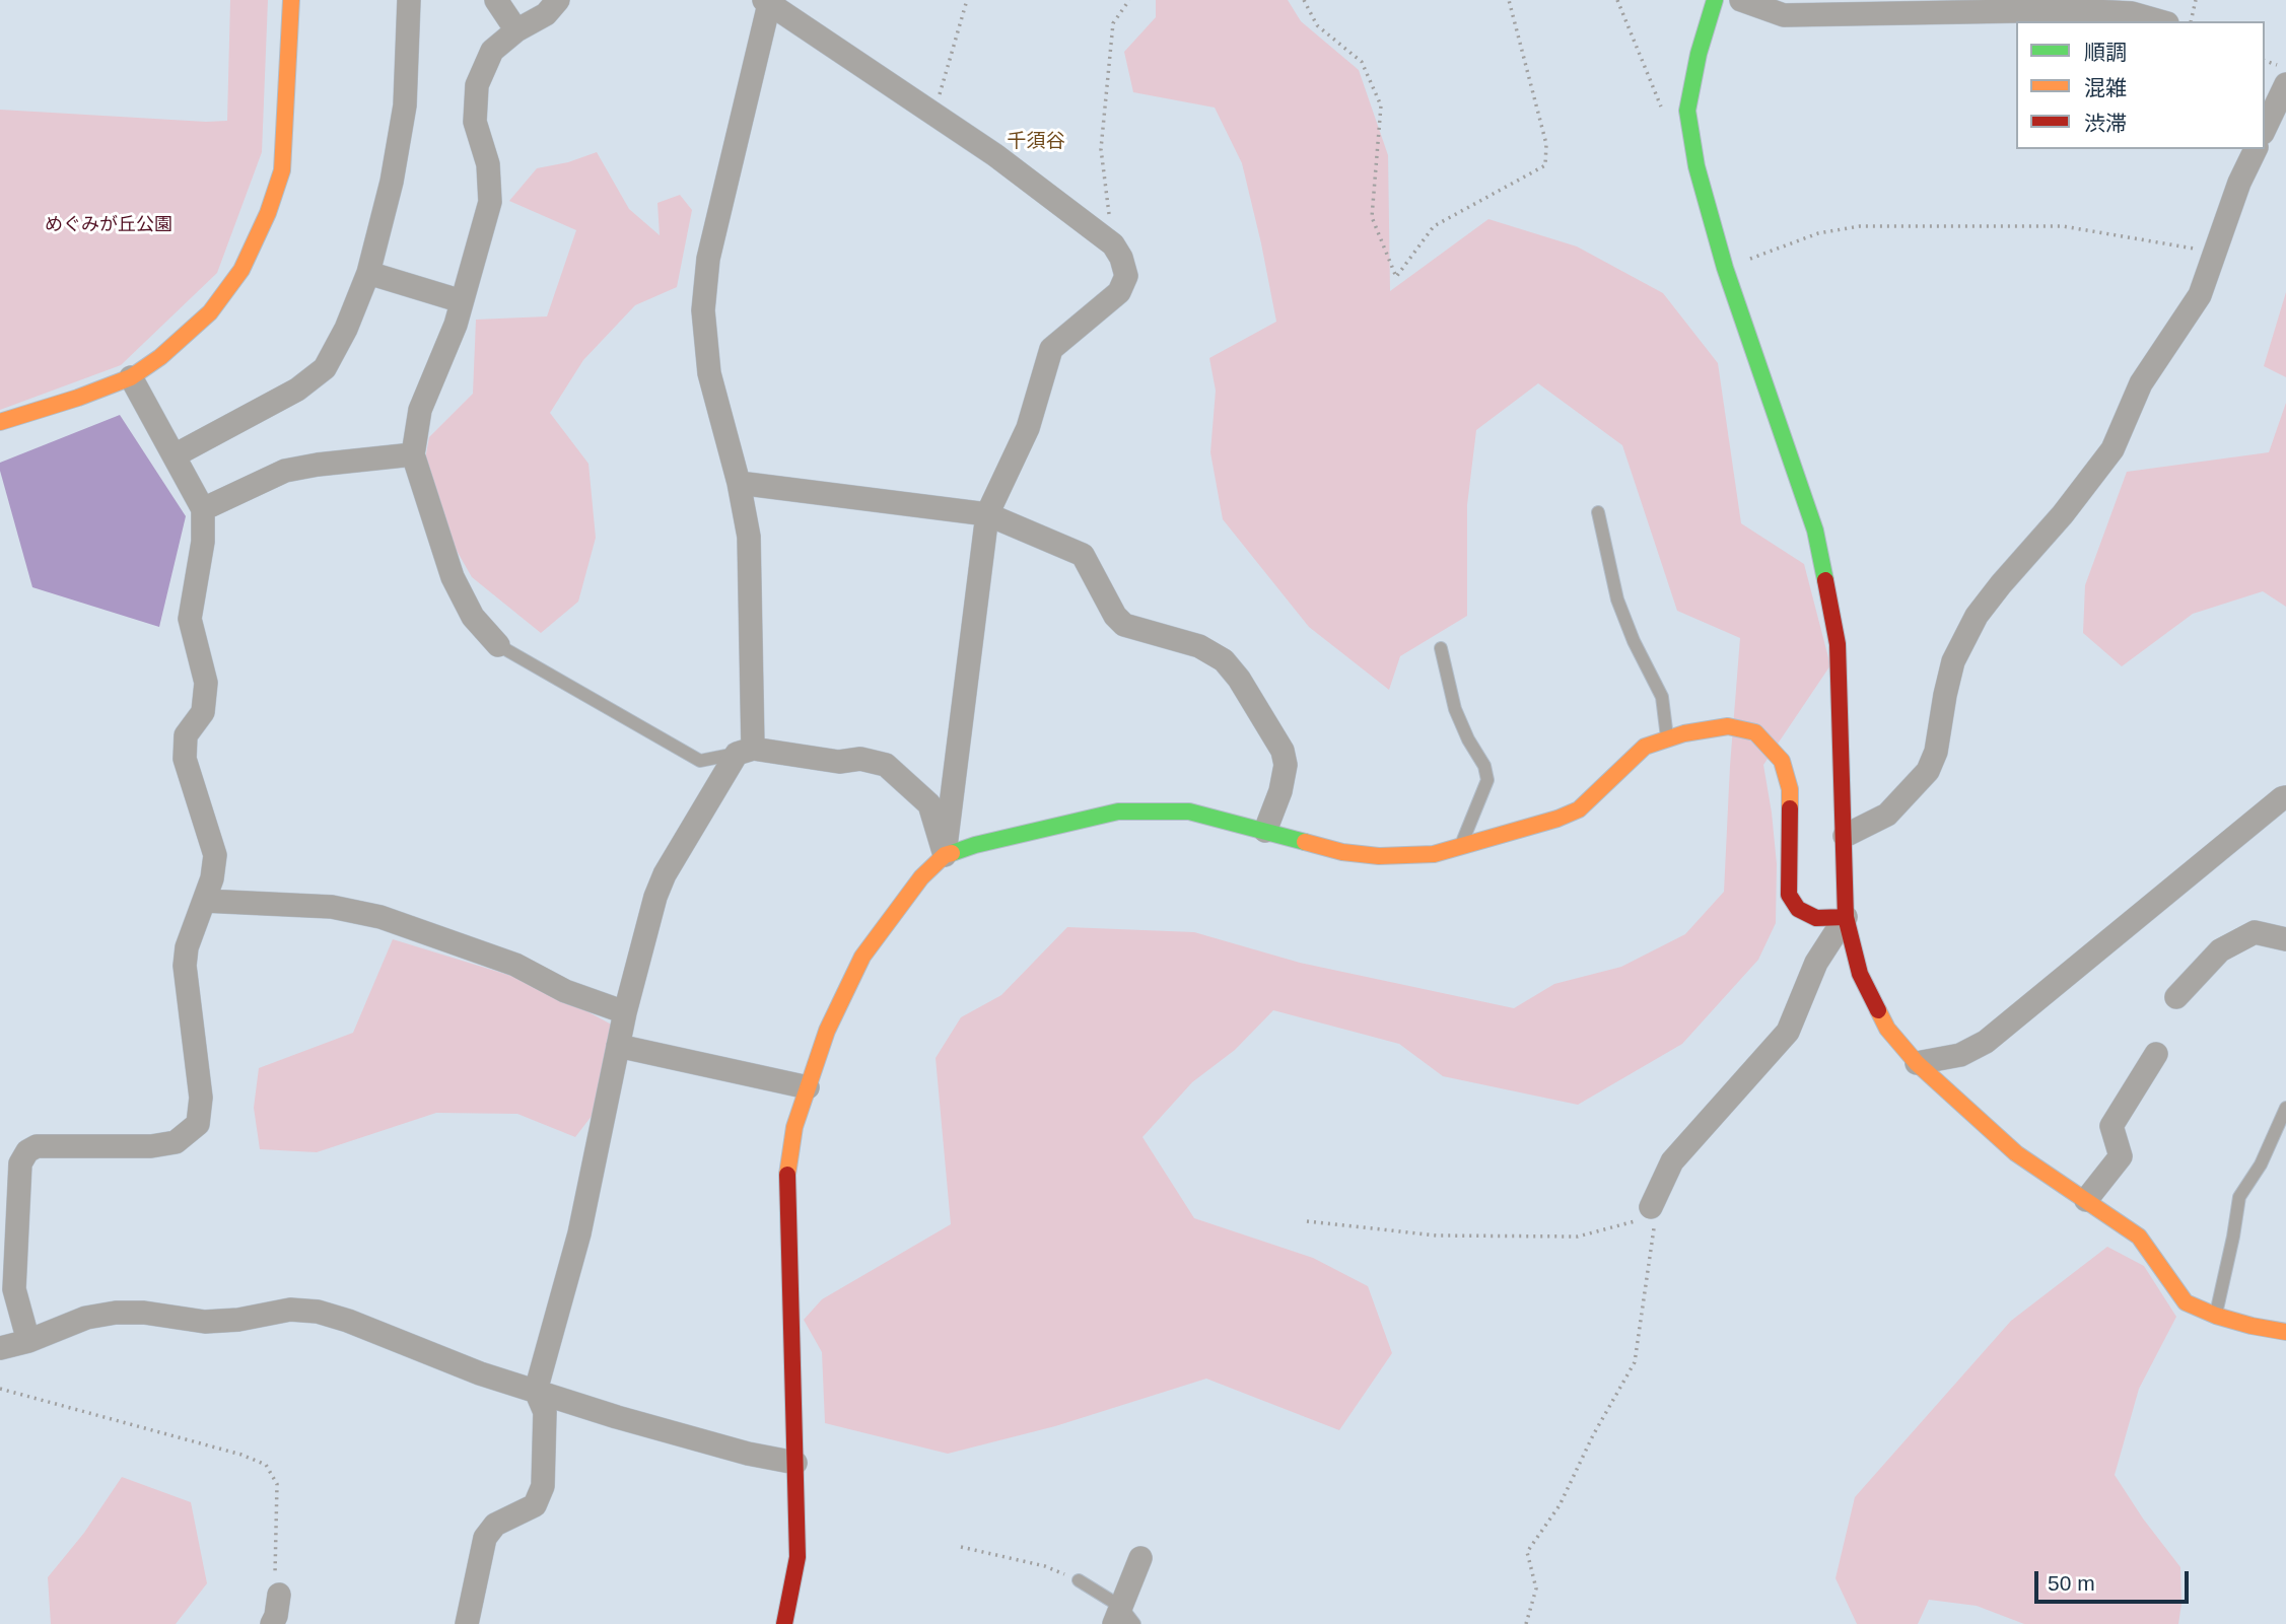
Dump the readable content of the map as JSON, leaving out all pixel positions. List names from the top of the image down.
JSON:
{
  "districts": ["千須谷"],
  "parks": ["めぐみが丘公園"],
  "legend": ["順調", "混雑", "渋滞"],
  "scale_bar": "50 m"
}
